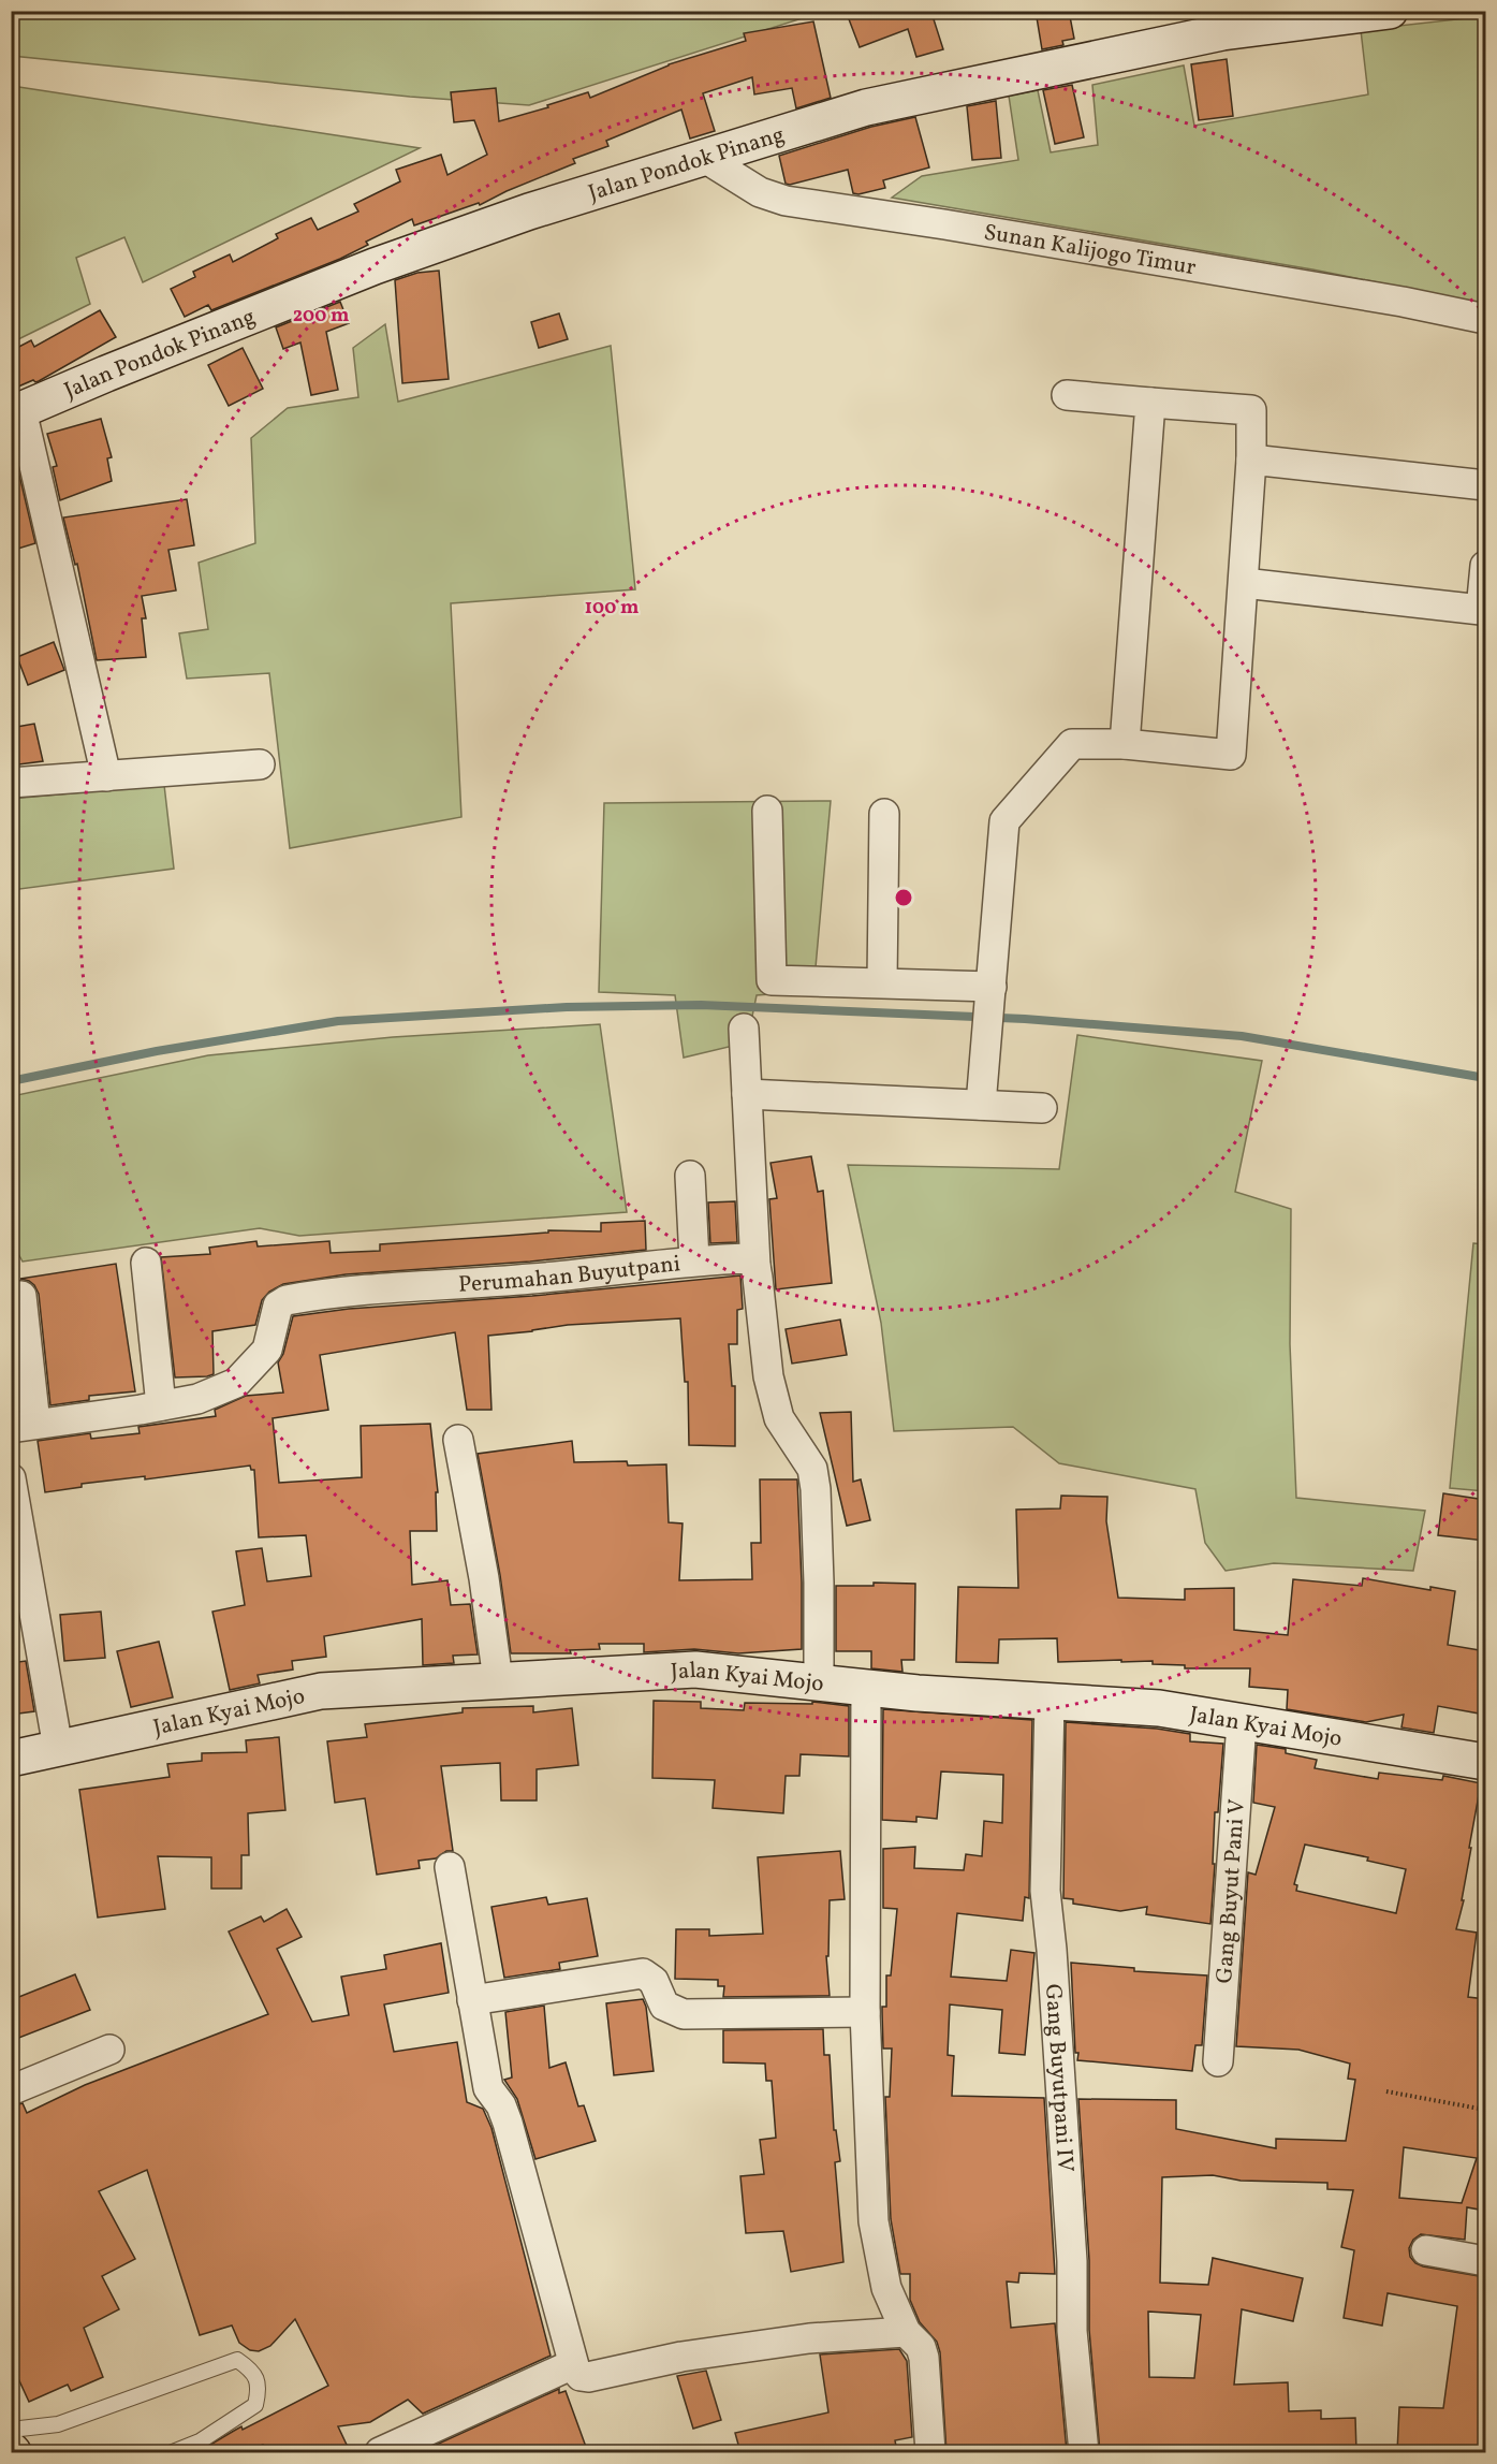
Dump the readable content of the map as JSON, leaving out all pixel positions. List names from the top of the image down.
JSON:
{
  "streets": {
    "street": [
      "Jalan Pondok Pinang",
      "Sunan Kalijogo Timur",
      "Perumahan Buyutpani",
      "Jalan Kyai Mojo",
      "Gang Buyut Pani V",
      "Gang Buyutpani IV"
    ]
  },
  "crossings": [
    ["Jalan Pondok Pinang", "Sunan Kalijogo Timur"],
    ["Jalan Kyai Mojo", "Gang Buyut Pani V"],
    ["Jalan Kyai Mojo", "Gang Buyutpani IV"]
  ],
  "rings": ["200 m", "100 m"]
}
